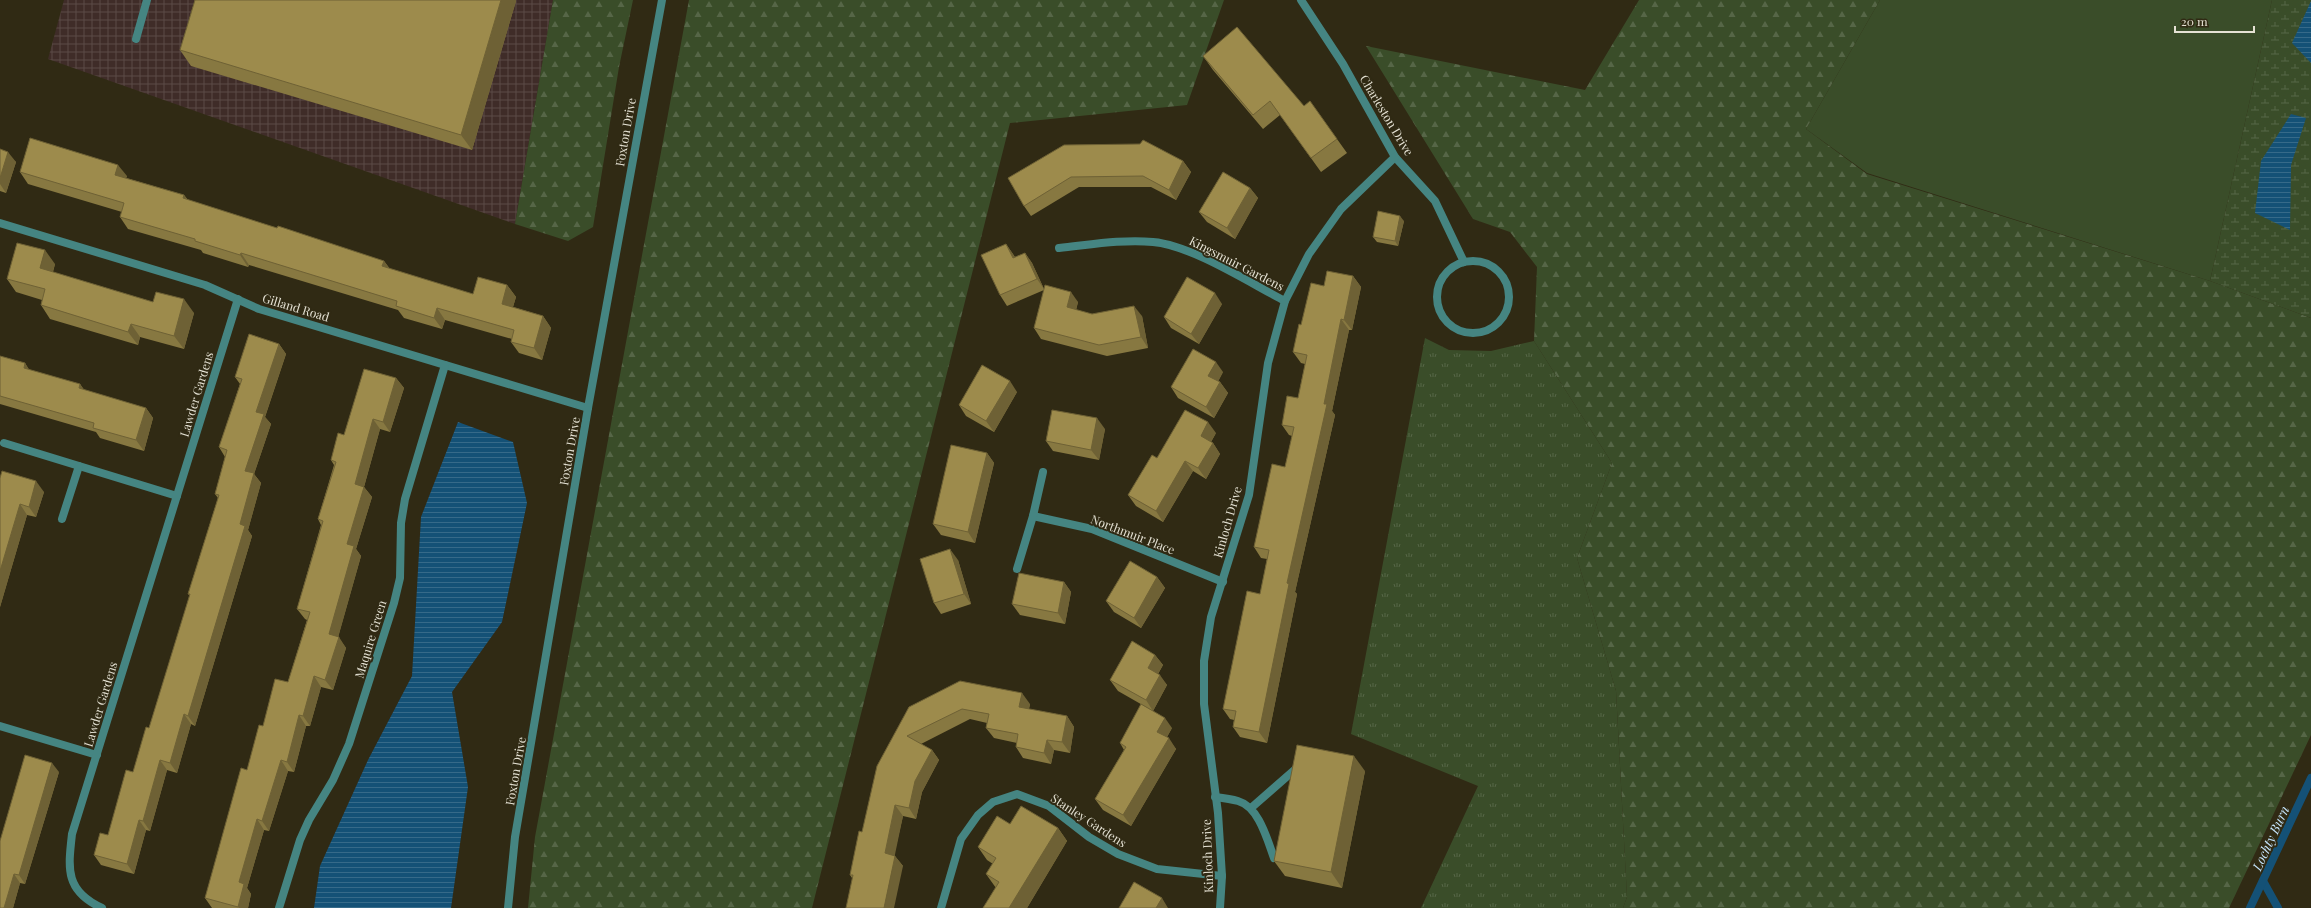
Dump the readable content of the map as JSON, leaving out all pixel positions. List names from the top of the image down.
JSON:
{
  "streets": {
    "street": [
      "Charleston Drive",
      "Foxton Drive",
      "Kingsmuir Gardens",
      "Gilland Road",
      "Lawder Gardens",
      "Kinloch Drive",
      "Northmuir Place",
      "Maquire Green",
      "Stanley Gardens"
    ]
  },
  "crossings": [
    ["Charleston Drive", "Kinloch Drive"],
    ["Foxton Drive", "Gilland Road"],
    ["Kingsmuir Gardens", "Kinloch Drive"],
    ["Gilland Road", "Lawder Gardens"],
    ["Gilland Road", "Maquire Green"],
    ["Kinloch Drive", "Northmuir Place"],
    ["Kinloch Drive", "Stanley Gardens"]
  ],
  "water": ["Lochty Burn"],
  "scale_bar": "20 m"
}
